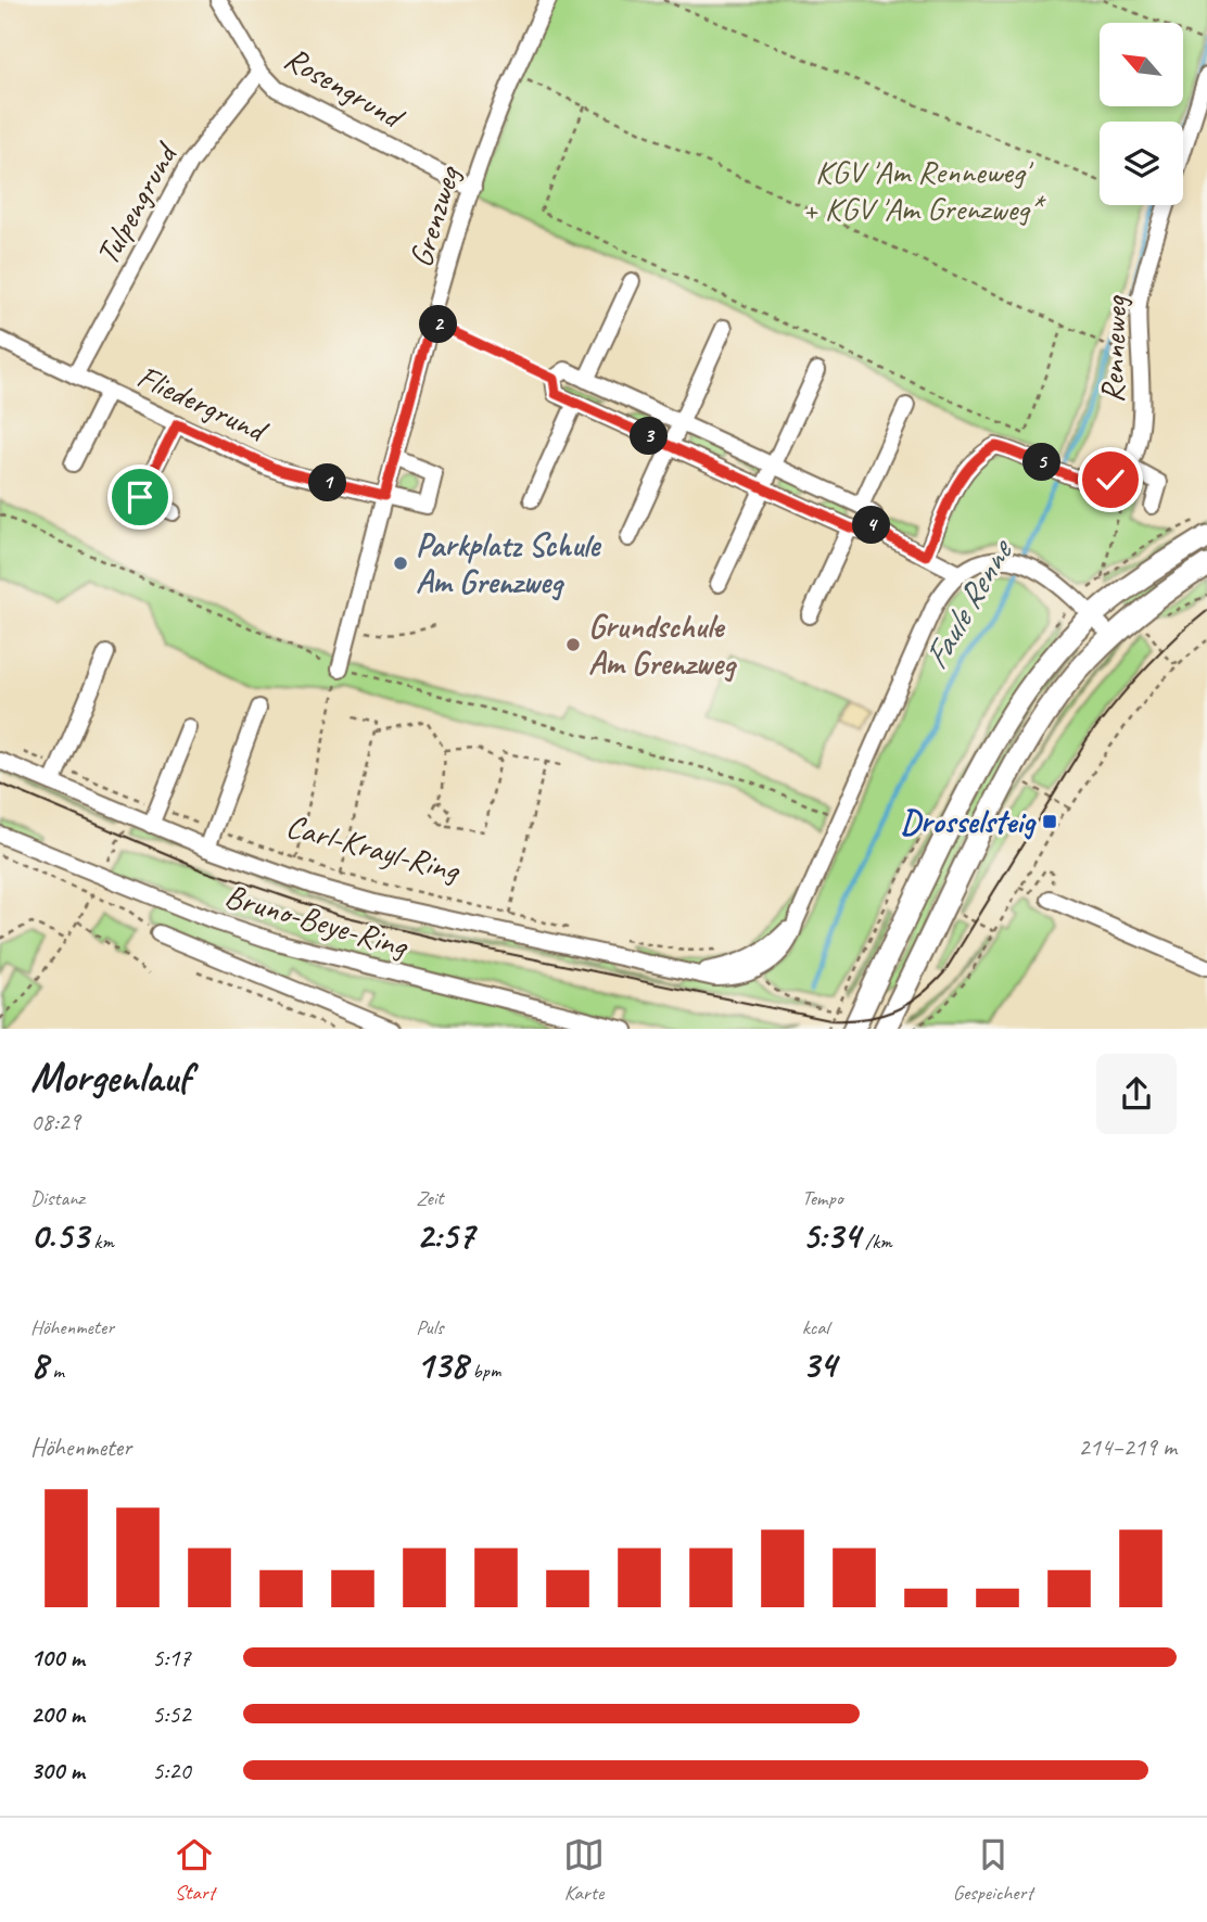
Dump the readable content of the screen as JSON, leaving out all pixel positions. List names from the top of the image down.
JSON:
{
  "streets": {
    "street": [
      "Rosengrund",
      "Tulpengrund",
      "Grenzweg",
      "Renneweg",
      "Fliedergrund",
      "Carl-Krayl-Ring",
      "Bruno-Beye-Ring"
    ]
  },
  "crossings": [
    ["Rosengrund", "Tulpengrund"],
    ["Rosengrund", "Grenzweg"],
    ["Tulpengrund", "Fliedergrund"],
    ["Grenzweg", "Fliedergrund"]
  ],
  "water": ["Faule Renne"],
  "parks": ["KGV 'Am Renneweg' + KGV 'Am Grenzweg*"],
  "places": {
    "other": ["Parkplatz Schule Am Grenzweg", "Grundschule Am Grenzweg"],
    "transit": ["Drosselsteig"]
  },
  "north": "top left",
  "page": {
    "pins": [
      "2",
      "3",
      "5",
      "1",
      "4"
    ],
    "heading": ["Morgenlauf", "08:29"],
    "stats": [
      ["Distanz", "0.53 km"],
      ["Zeit", "2:57"],
      ["Tempo", "5:34 /km"],
      ["Höhenmeter", "8 m"],
      ["Puls", "138 bpm"],
      ["kcal", "34"]
    ],
    "chart": ["Höhenmeter", "214–219 m"],
    "list": [
      {
        "name": "100 m",
        "note": "5:17"
      },
      {
        "name": "200 m",
        "note": "5:52"
      },
      {
        "name": "300 m",
        "note": "5:20"
      }
    ],
    "tabs": ["Start", "Karte", "Gespeichert"]
  }
}
